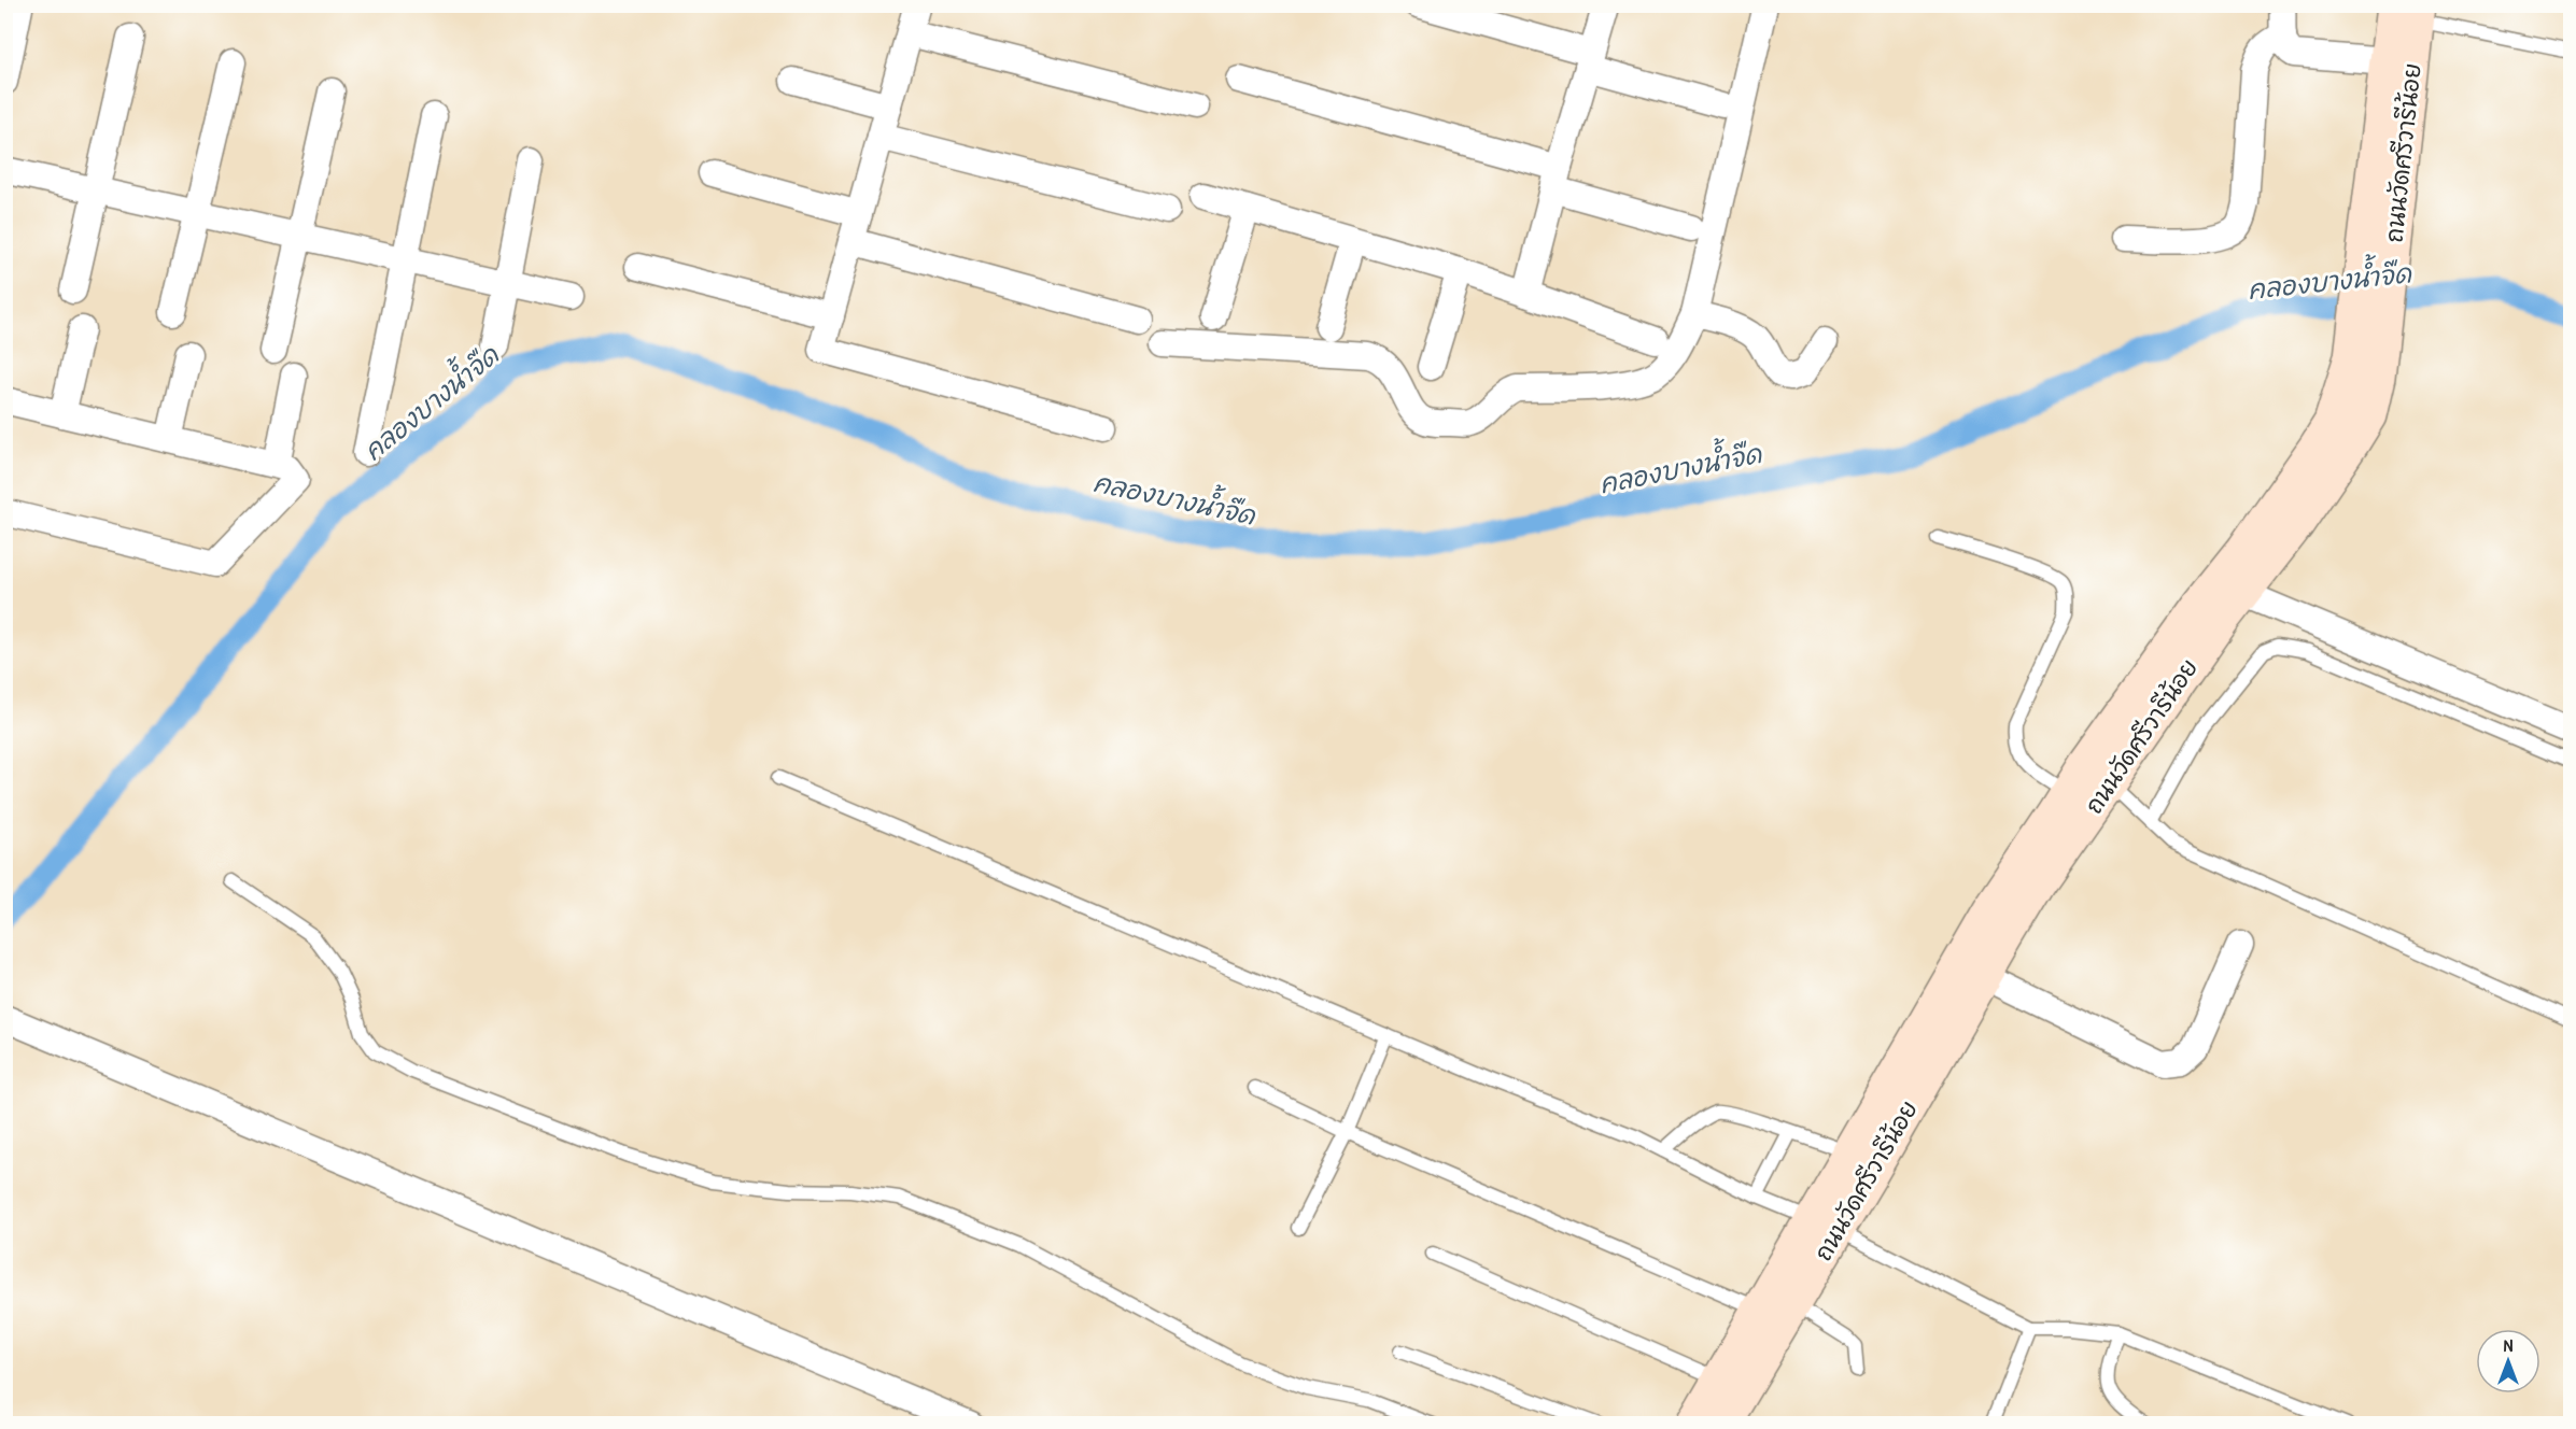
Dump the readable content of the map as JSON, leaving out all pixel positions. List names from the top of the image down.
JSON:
{
  "streets": {
    "main road": ["ถนนวัดศรีวารีน้อย"]
  },
  "water": ["คลองบางน้ำจืด"],
  "north": "top"
}
